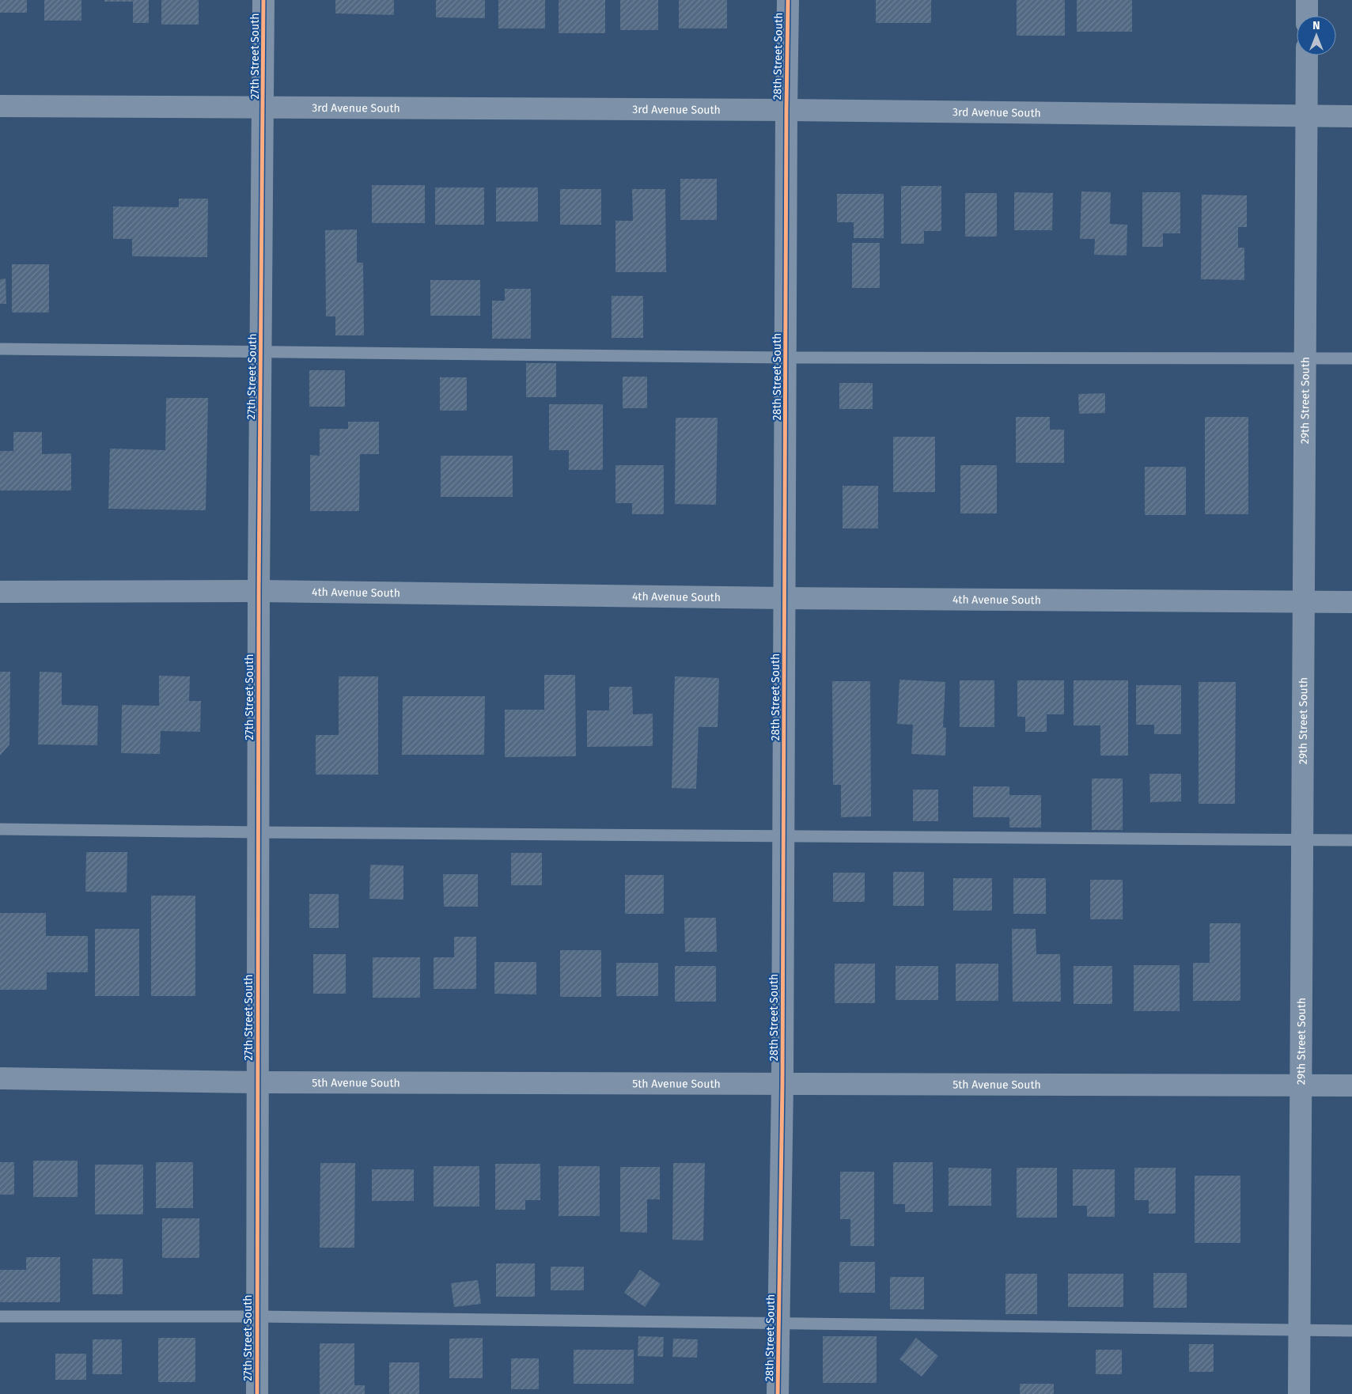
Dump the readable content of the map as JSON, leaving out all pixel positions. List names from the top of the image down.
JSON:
{
  "streets": {
    "street": [
      "27th Street South",
      "28th Street South",
      "3rd Avenue South",
      "29th Street South",
      "4th Avenue South",
      "5th Avenue South"
    ]
  },
  "crossings": [
    ["27th Street South", "3rd Avenue South"],
    ["27th Street South", "4th Avenue South"],
    ["27th Street South", "5th Avenue South"],
    ["28th Street South", "3rd Avenue South"],
    ["28th Street South", "4th Avenue South"],
    ["28th Street South", "5th Avenue South"],
    ["3rd Avenue South", "29th Street South"],
    ["29th Street South", "4th Avenue South"],
    ["29th Street South", "5th Avenue South"]
  ],
  "north": "top"
}
